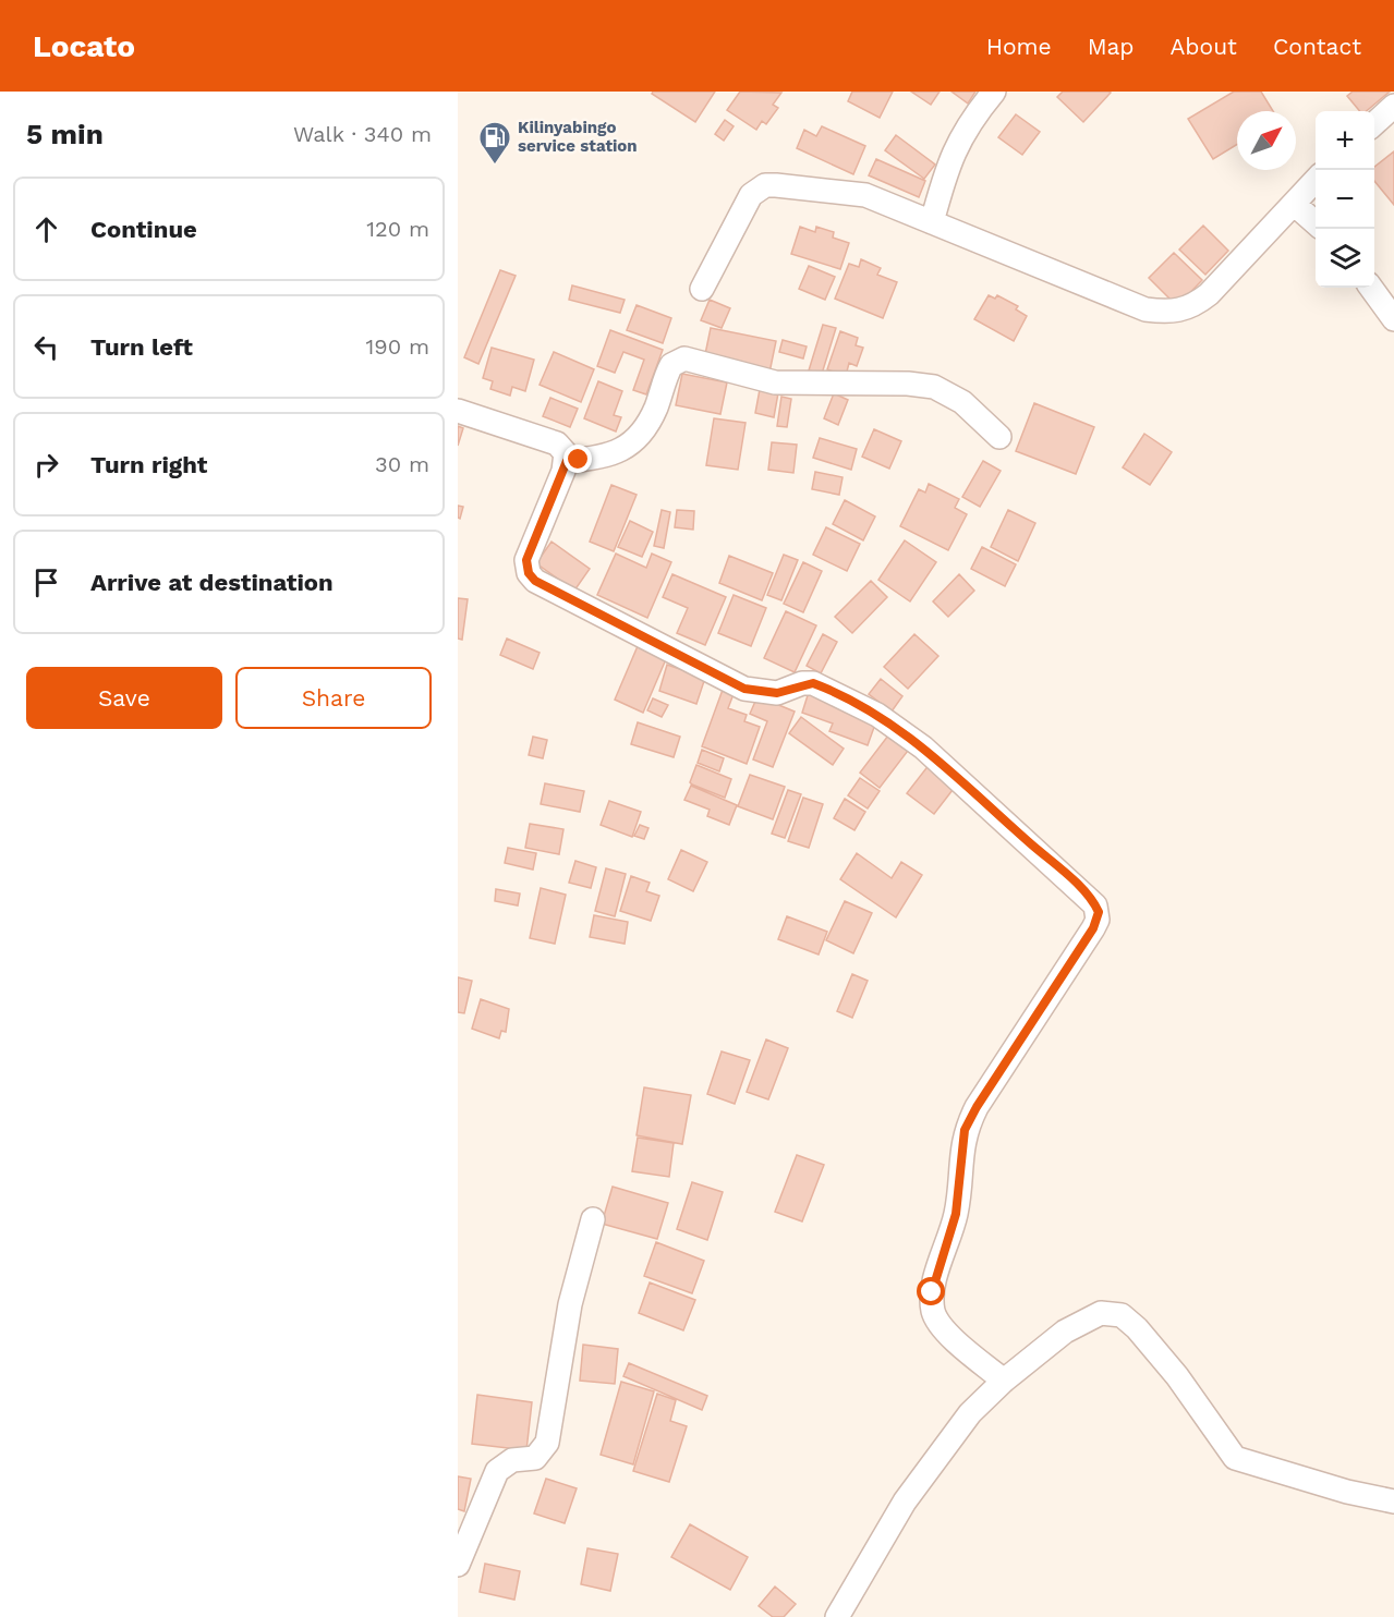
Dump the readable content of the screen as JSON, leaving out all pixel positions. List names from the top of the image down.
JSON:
{
  "places": {
    "fuel station": ["Kilinyabingo service station"]
  },
  "north": "top right",
  "page": {
    "header": "Locato",
    "nav": [
      "Home",
      "Map",
      "About",
      "Contact"
    ],
    "heading": ["5 min", "Walk · 340 m"],
    "map_buttons": ["+", "−"],
    "list": [
      ["Continue", "120 m"],
      ["Turn left", "190 m"],
      ["Turn right", "30 m"],
      "Arrive at destination"
    ],
    "buttons": ["Save", "Share"]
  }
}
